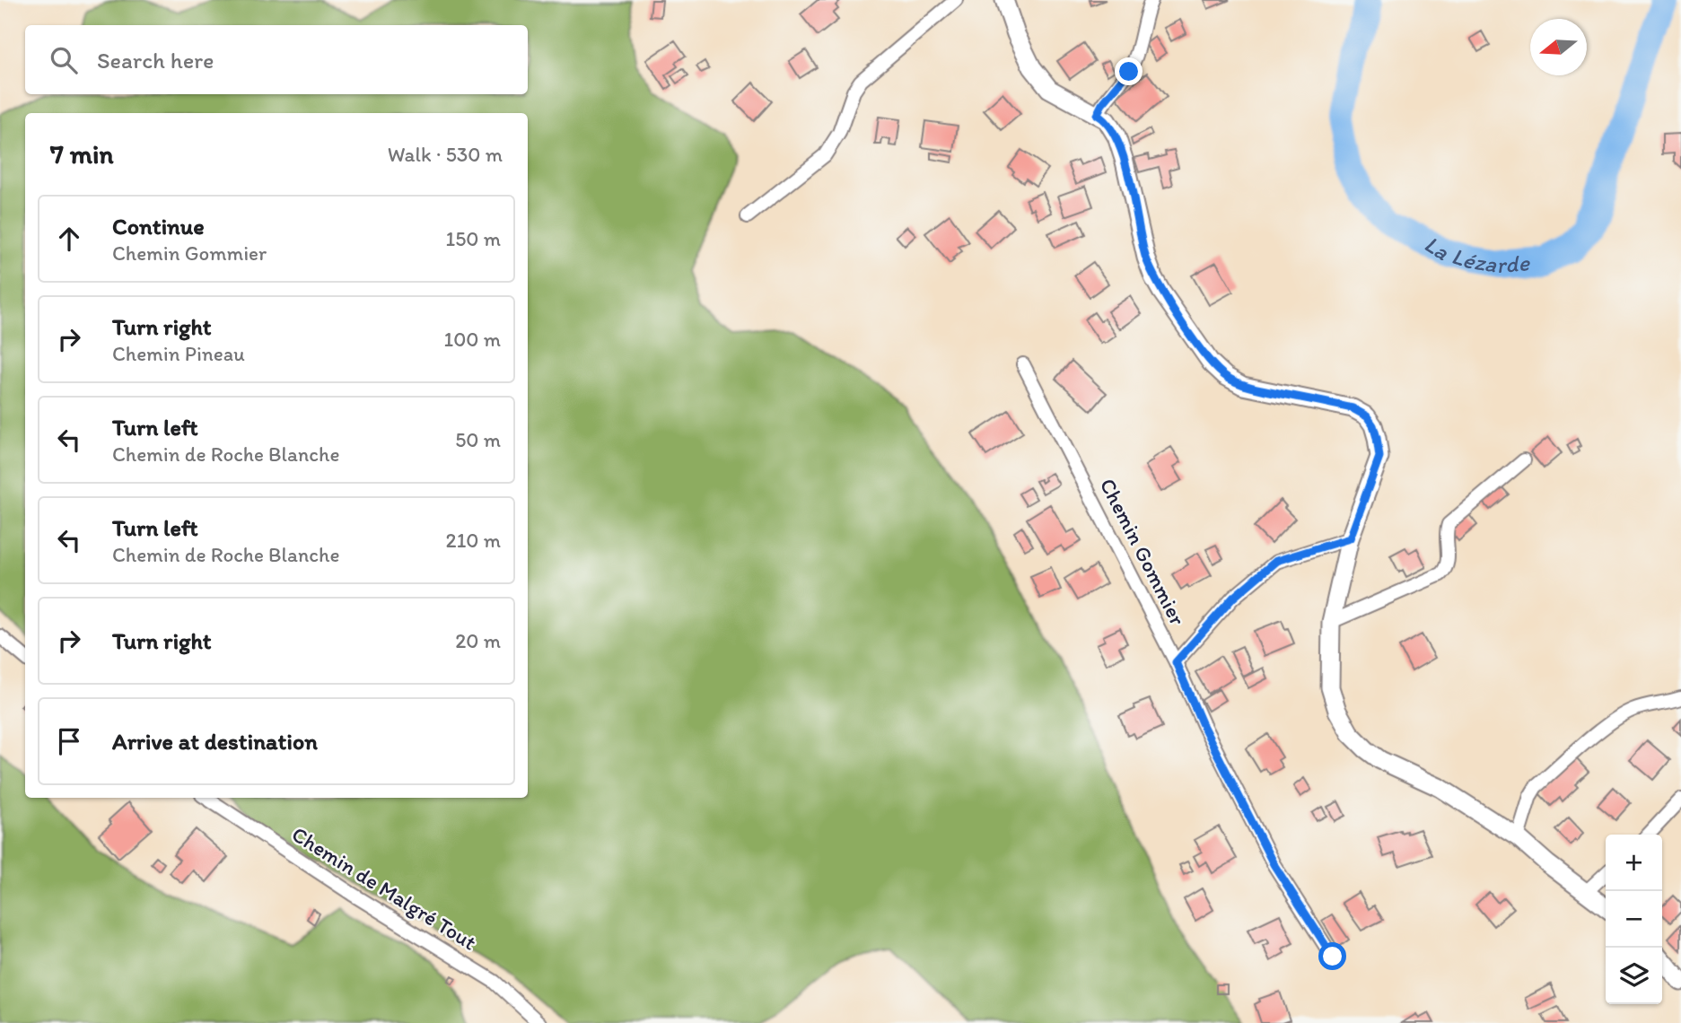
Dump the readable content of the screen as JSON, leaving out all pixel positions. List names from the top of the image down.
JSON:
{
  "streets": {
    "street": ["Chemin Gommier", "Chemin de Malgré Tout"]
  },
  "water": ["La Lézarde"],
  "north": "left",
  "page": {
    "search": "Search here",
    "heading": ["7 min", "Walk · 530 m"],
    "list": [
      ["Continue", "Chemin Gommier", "150 m"],
      ["Turn right", "Chemin Pineau", "100 m"],
      ["Turn left", "Chemin de Roche Blanche", "50 m"],
      ["Turn left", "Chemin de Roche Blanche", "210 m"],
      ["Turn right", "20 m"],
      "Arrive at destination"
    ],
    "map_buttons": ["+", "−"]
  }
}
